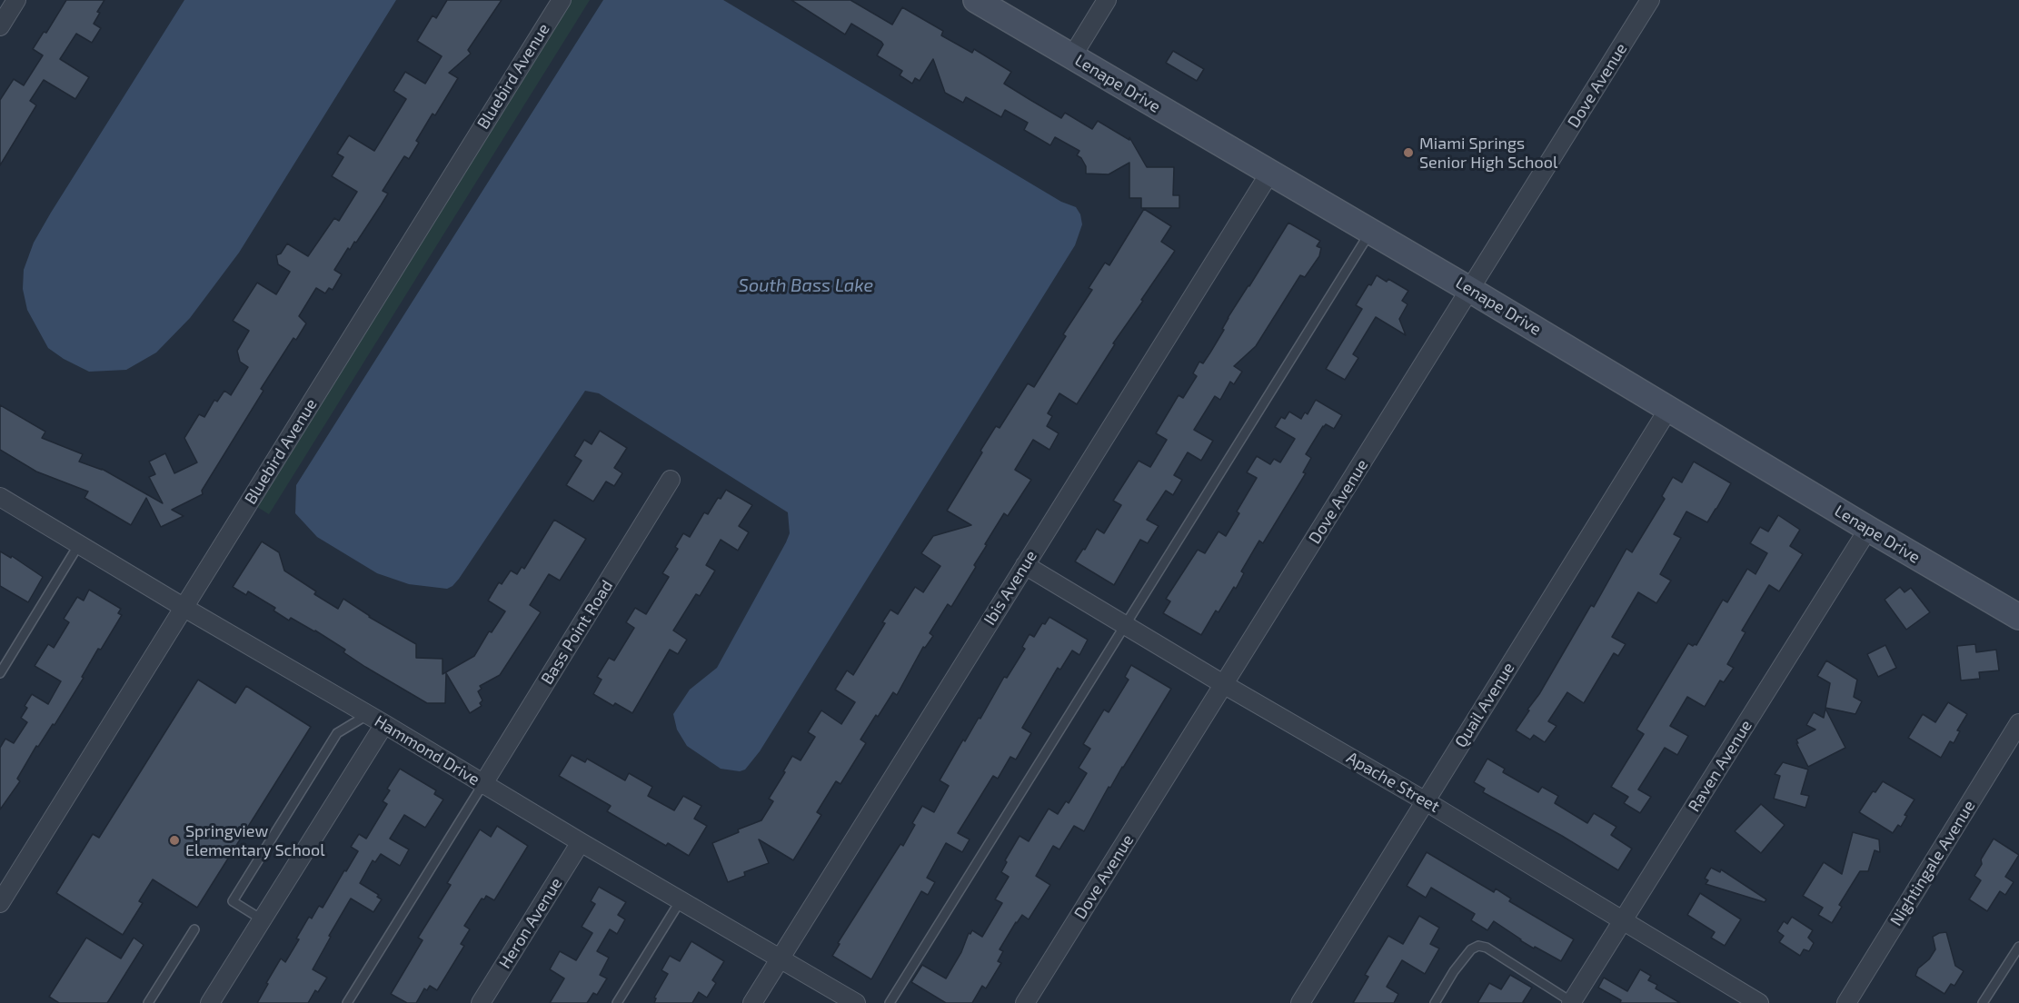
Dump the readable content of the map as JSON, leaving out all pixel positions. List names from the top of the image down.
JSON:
{
  "streets": {
    "street": [
      "Bluebird Avenue",
      "Lenape Drive",
      "Dove Avenue",
      "Ibis Avenue",
      "Bass Point Road",
      "Quail Avenue",
      "Hammond Drive",
      "Raven Avenue",
      "Apache Street",
      "Nightingale Avenue",
      "Heron Avenue"
    ]
  },
  "crossings": [
    ["Bluebird Avenue", "Hammond Drive"],
    ["Lenape Drive", "Dove Avenue"],
    ["Lenape Drive", "Ibis Avenue"],
    ["Lenape Drive", "Quail Avenue"],
    ["Lenape Drive", "Raven Avenue"],
    ["Dove Avenue", "Apache Street"],
    ["Ibis Avenue", "Hammond Drive"],
    ["Ibis Avenue", "Apache Street"],
    ["Bass Point Road", "Hammond Drive"],
    ["Quail Avenue", "Apache Street"],
    ["Hammond Drive", "Heron Avenue"],
    ["Raven Avenue", "Apache Street"]
  ],
  "water": ["South Bass Lake"],
  "places": ["Miami Springs Senior High School", "Springview Elementary School"]
}
